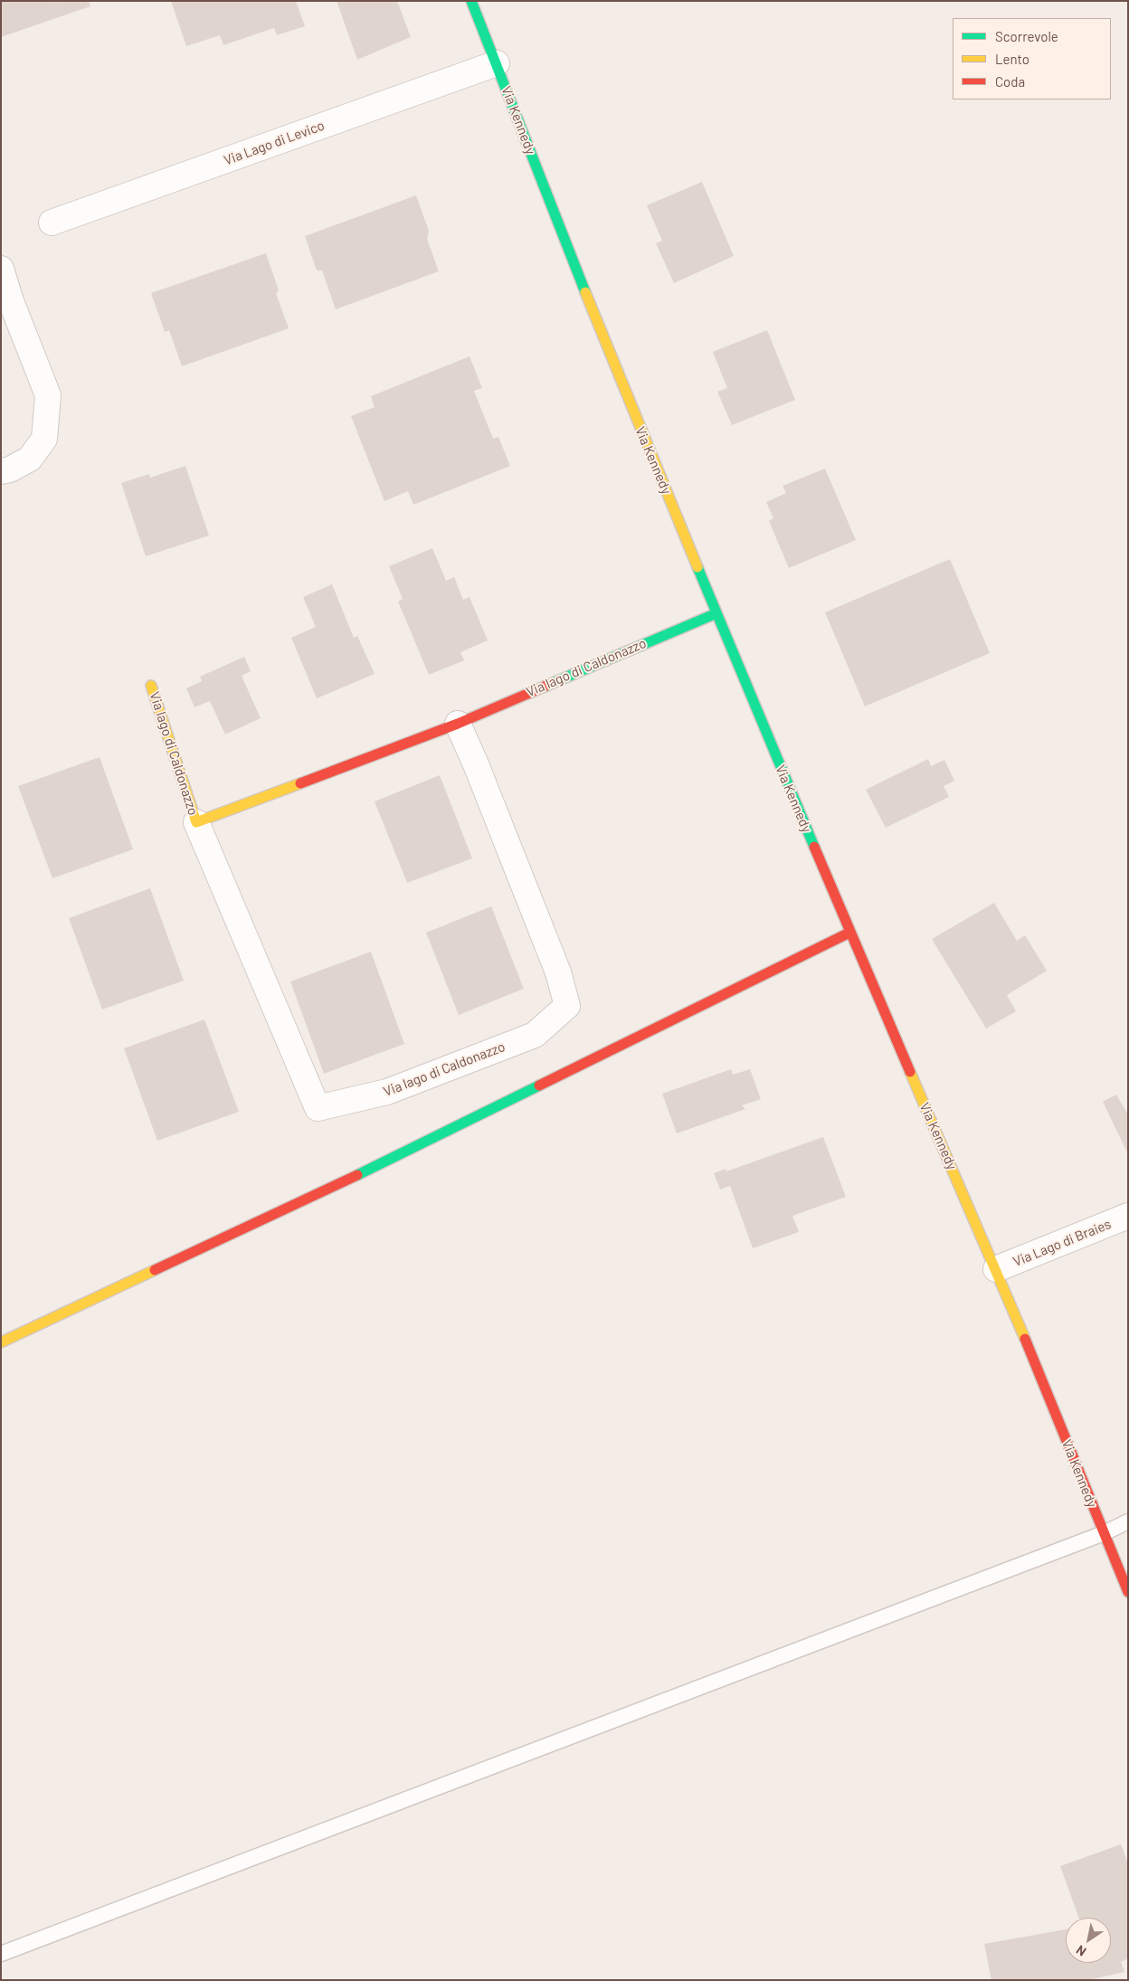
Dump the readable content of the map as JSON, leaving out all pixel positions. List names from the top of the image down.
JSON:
{
  "streets": {
    "street": [
      "Via Kennedy",
      "Via Lago di Levico",
      "Via lago di Caldonazzo",
      "Via Lago di Braies"
    ]
  },
  "crossings": [
    ["Via Kennedy", "Via Lago di Levico"],
    ["Via Kennedy", "Via lago di Caldonazzo"],
    ["Via Kennedy", "Via Lago di Braies"]
  ],
  "legend": ["Scorrevole", "Lento", "Coda"],
  "north": "bottom left"
}
